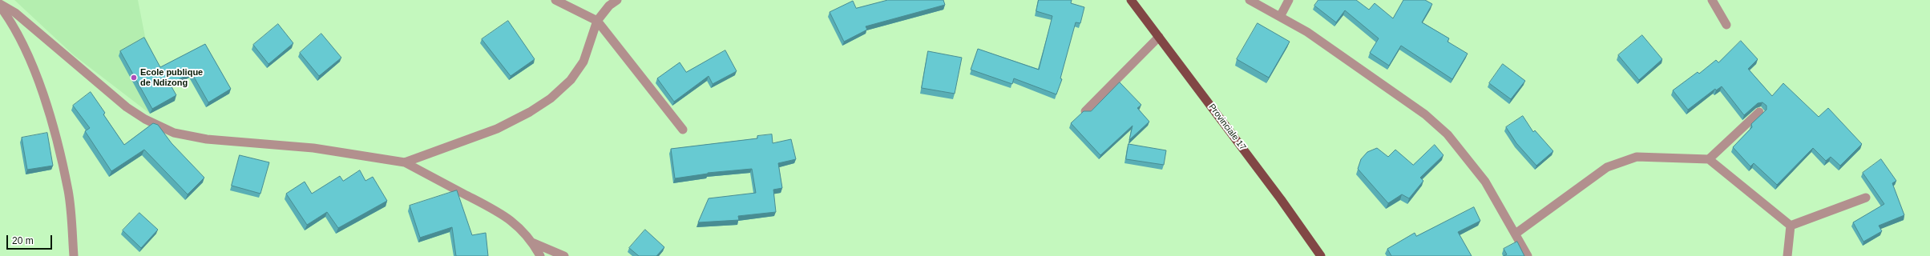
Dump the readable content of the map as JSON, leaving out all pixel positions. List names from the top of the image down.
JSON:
{
  "streets": {
    "main road": ["Provinciale 17"]
  },
  "places": ["Ecole publique de Ndizong"],
  "scale_bar": "20 m"
}
